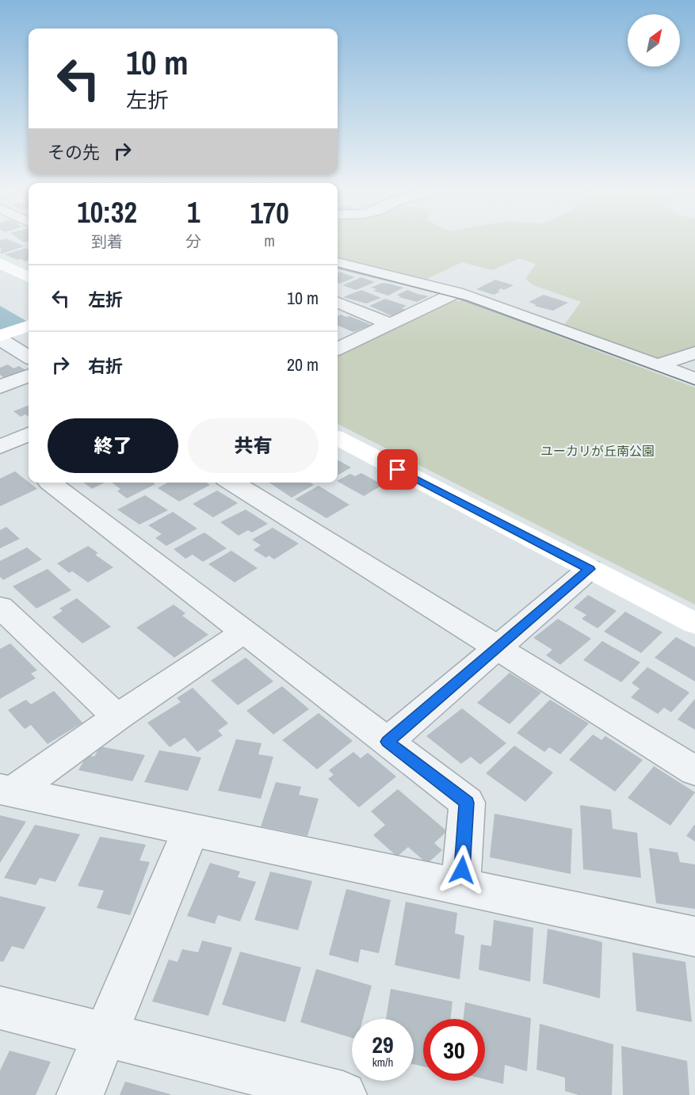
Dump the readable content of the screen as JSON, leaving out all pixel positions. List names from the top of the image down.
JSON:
{
  "parks": ["ユーカリが丘南公園"],
  "north": "top right",
  "page": {
    "turn": ["10 m", "左折"],
    "then": "その先",
    "eta": [
      "10:32",
      "到着",
      "1",
      "分",
      "170",
      "m"
    ],
    "list": [
      {
        "name": "左折",
        "value": "10 m"
      },
      {
        "name": "右折",
        "value": "20 m"
      }
    ],
    "buttons": ["終了", "共有"],
    "speed": "29 km/h",
    "limit": "30"
  }
}
